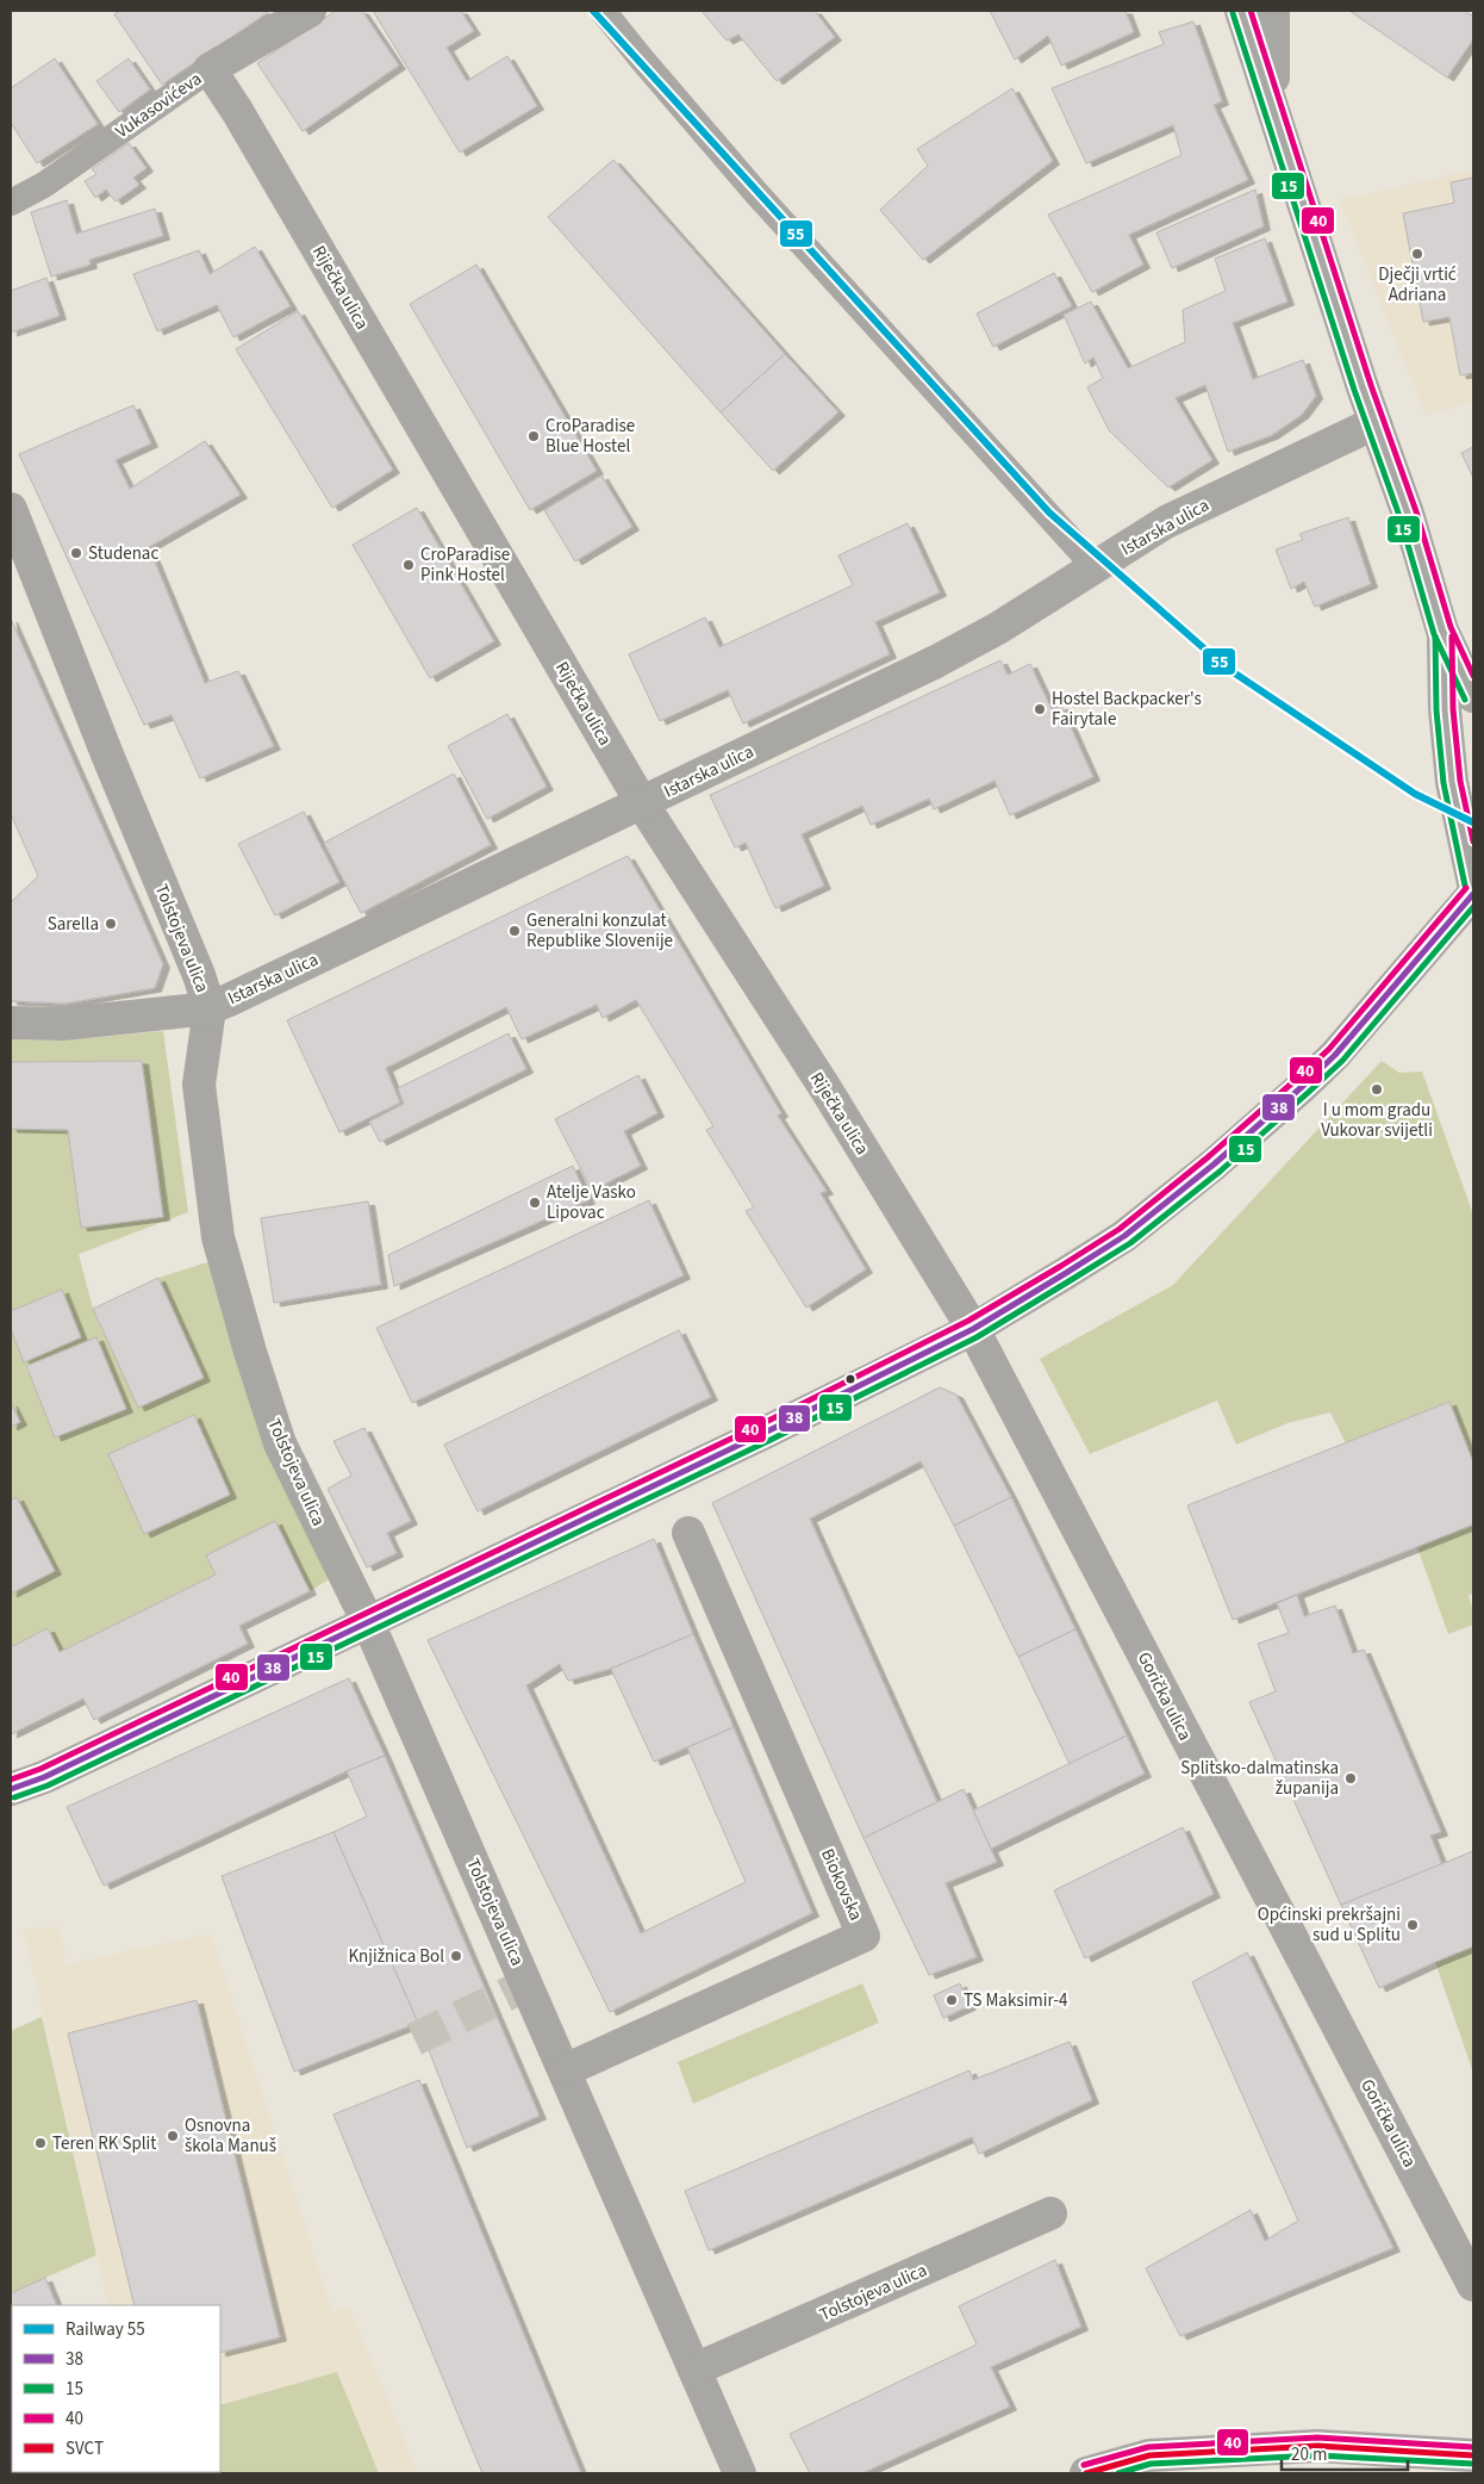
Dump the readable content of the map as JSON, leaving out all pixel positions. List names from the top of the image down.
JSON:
{
  "streets": {
    "street": [
      "Vukasovićeva",
      "Riječka ulica",
      "Istarska ulica",
      "Tolstojeva ulica",
      "Gorička ulica",
      "Biokovska"
    ]
  },
  "crossings": [
    ["Vukasovićeva", "Riječka ulica"],
    ["Riječka ulica", "Istarska ulica"],
    ["Riječka ulica", "Gorička ulica"],
    ["Istarska ulica", "Tolstojeva ulica"],
    ["Tolstojeva ulica", "Biokovska"]
  ],
  "places": [
    "Dječji vrtić Adriana",
    "CroParadise Blue Hostel",
    "Studenac",
    "CroParadise Pink Hostel",
    "Hostel Backpacker's Fairytale",
    "Sarella",
    "Generalni konzulat Republike Slovenije",
    "I u mom gradu Vukovar svijetli",
    "Atelje Vasko Lipovac",
    "Splitsko-dalmatinska županija",
    "Općinski prekršajni sud u Splitu",
    "Knjižnica Bol",
    "TS Maksimir-4",
    "Osnovna škola Manuš",
    "Teren RK Split"
  ],
  "lines": [
    "rail line 55",
    "transit line 40",
    "transit line 15",
    "transit line 38",
    "transit line SVCT"
  ],
  "legend": [
    "Railway 55",
    "38",
    "15",
    "40",
    "SVCT"
  ],
  "scale_bar": "20 m"
}
